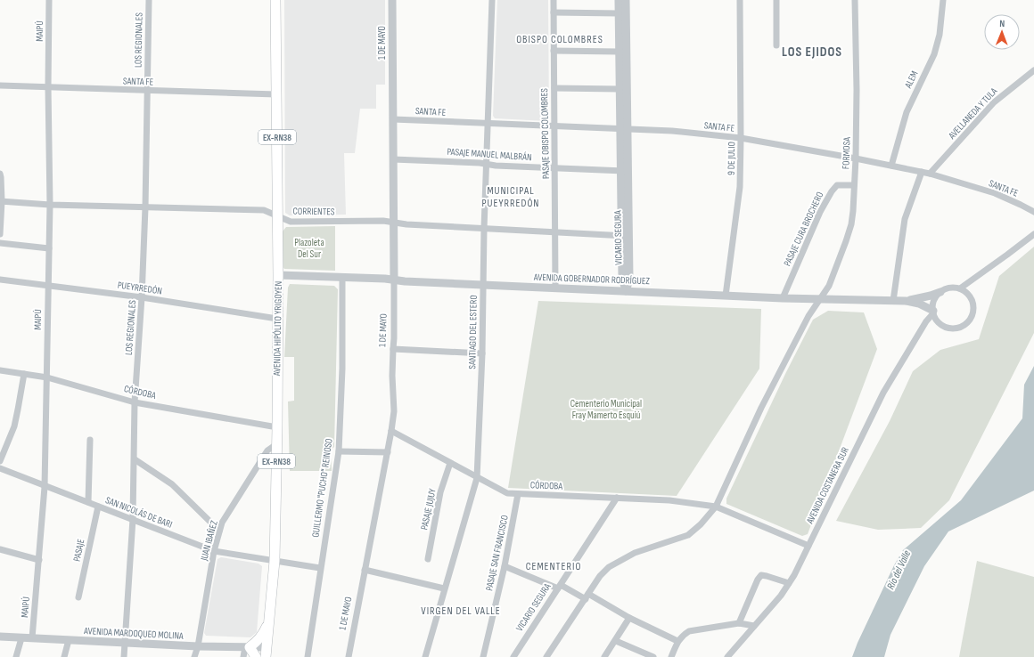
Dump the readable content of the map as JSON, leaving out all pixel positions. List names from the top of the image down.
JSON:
{
  "streets": {
    "main road": ["EX-RN38", "AVENIDA HIPÓLITO YRIGOYEN"],
    "street": [
      "MAIPÚ",
      "LOS REGIONALES",
      "1 DE MAYO",
      "ALEM",
      "SANTA FE",
      "AVELLANEDA Y TULA",
      "PASAJE OBISPO COLOMBRES",
      "FORMOSA",
      "PASAJE MANUEL MALBRÁN",
      "9 DE JULIO",
      "CORRIENTES",
      "PASAJE CURA BROCHERO",
      "VICARIO SEGURA",
      "AVENIDA GOBERNADOR RODRÍGUEZ",
      "PUEYRREDÓN",
      "SANTIAGO DEL ESTERO",
      "CÓRDOBA",
      "AVENIDA COSTANERA SUR",
      "GUILLERMO \"PUCHO\" REINOSO",
      "PASAJE JUJUY",
      "SAN NICOLÁS DE BARI",
      "JUAN IBAÑEZ",
      "PASAJE",
      "PASAJE SAN FRANCISCO",
      "AVENIDA MARDOQUEO MOLINA"
    ]
  },
  "crossings": [
    ["MAIPÚ", "SANTA FE"],
    ["MAIPÚ", "CORRIENTES"],
    ["MAIPÚ", "PUEYRREDÓN"],
    ["MAIPÚ", "CÓRDOBA"],
    ["MAIPÚ", "SAN NICOLÁS DE BARI"],
    ["MAIPÚ", "AVENIDA MARDOQUEO MOLINA"],
    ["LOS REGIONALES", "SANTA FE"],
    ["LOS REGIONALES", "CORRIENTES"],
    ["LOS REGIONALES", "PUEYRREDÓN"],
    ["LOS REGIONALES", "CÓRDOBA"],
    ["LOS REGIONALES", "SAN NICOLÁS DE BARI"],
    ["LOS REGIONALES", "AVENIDA MARDOQUEO MOLINA"],
    ["1 DE MAYO", "SANTA FE"],
    ["1 DE MAYO", "PASAJE MANUEL MALBRÁN"],
    ["1 DE MAYO", "CORRIENTES"],
    ["1 DE MAYO", "AVENIDA GOBERNADOR RODRÍGUEZ"],
    ["1 DE MAYO", "CÓRDOBA"],
    ["ALEM", "SANTA FE"],
    ["SANTA FE", "AVELLANEDA Y TULA"],
    ["SANTA FE", "PASAJE OBISPO COLOMBRES"],
    ["SANTA FE", "FORMOSA"],
    ["SANTA FE", "9 DE JULIO"],
    ["SANTA FE", "VICARIO SEGURA"],
    ["SANTA FE", "AVENIDA HIPÓLITO YRIGOYEN"],
    ["SANTA FE", "SANTIAGO DEL ESTERO"],
    ["PASAJE OBISPO COLOMBRES", "PASAJE MANUEL MALBRÁN"],
    ["PASAJE OBISPO COLOMBRES", "CORRIENTES"],
    ["PASAJE OBISPO COLOMBRES", "AVENIDA GOBERNADOR RODRÍGUEZ"],
    ["FORMOSA", "PASAJE CURA BROCHERO"],
    ["FORMOSA", "AVENIDA GOBERNADOR RODRÍGUEZ"],
    ["FORMOSA", "CÓRDOBA"],
    ["PASAJE MANUEL MALBRÁN", "VICARIO SEGURA"],
    ["PASAJE MANUEL MALBRÁN", "SANTIAGO DEL ESTERO"],
    ["9 DE JULIO", "AVENIDA GOBERNADOR RODRÍGUEZ"],
    ["CORRIENTES", "VICARIO SEGURA"],
    ["CORRIENTES", "AVENIDA HIPÓLITO YRIGOYEN"],
    ["CORRIENTES", "SANTIAGO DEL ESTERO"],
    ["PASAJE CURA BROCHERO", "AVENIDA GOBERNADOR RODRÍGUEZ"],
    ["VICARIO SEGURA", "AVENIDA GOBERNADOR RODRÍGUEZ"],
    ["VICARIO SEGURA", "CÓRDOBA"],
    ["AVENIDA GOBERNADOR RODRÍGUEZ", "AVENIDA HIPÓLITO YRIGOYEN"],
    ["AVENIDA GOBERNADOR RODRÍGUEZ", "SANTIAGO DEL ESTERO"],
    ["AVENIDA GOBERNADOR RODRÍGUEZ", "AVENIDA COSTANERA SUR"],
    ["AVENIDA GOBERNADOR RODRÍGUEZ", "GUILLERMO \"PUCHO\" REINOSO"],
    ["PUEYRREDÓN", "AVENIDA HIPÓLITO YRIGOYEN"],
    ["AVENIDA HIPÓLITO YRIGOYEN", "CÓRDOBA"],
    ["AVENIDA HIPÓLITO YRIGOYEN", "SAN NICOLÁS DE BARI"],
    ["AVENIDA HIPÓLITO YRIGOYEN", "JUAN IBAÑEZ"],
    ["AVENIDA HIPÓLITO YRIGOYEN", "AVENIDA MARDOQUEO MOLINA"],
    ["SANTIAGO DEL ESTERO", "CÓRDOBA"],
    ["CÓRDOBA", "AVENIDA COSTANERA SUR"],
    ["CÓRDOBA", "PASAJE JUJUY"],
    ["CÓRDOBA", "PASAJE SAN FRANCISCO"],
    ["GUILLERMO \"PUCHO\" REINOSO", "SAN NICOLÁS DE BARI"],
    ["SAN NICOLÁS DE BARI", "JUAN IBAÑEZ"],
    ["SAN NICOLÁS DE BARI", "PASAJE"],
    ["JUAN IBAÑEZ", "AVENIDA MARDOQUEO MOLINA"]
  ],
  "districts": [
    "OBISPO COLOMBRES",
    "LOS EJIDOS",
    "MUNICIPAL PUEYRREDÓN",
    "CEMENTERIO",
    "VIRGEN DEL VALLE"
  ],
  "water": ["Río del Valle"],
  "parks": ["Plazoleta Del Sur", "Cementerio Municipal Fray Mamerto Esquiú"],
  "north": "top"
}
